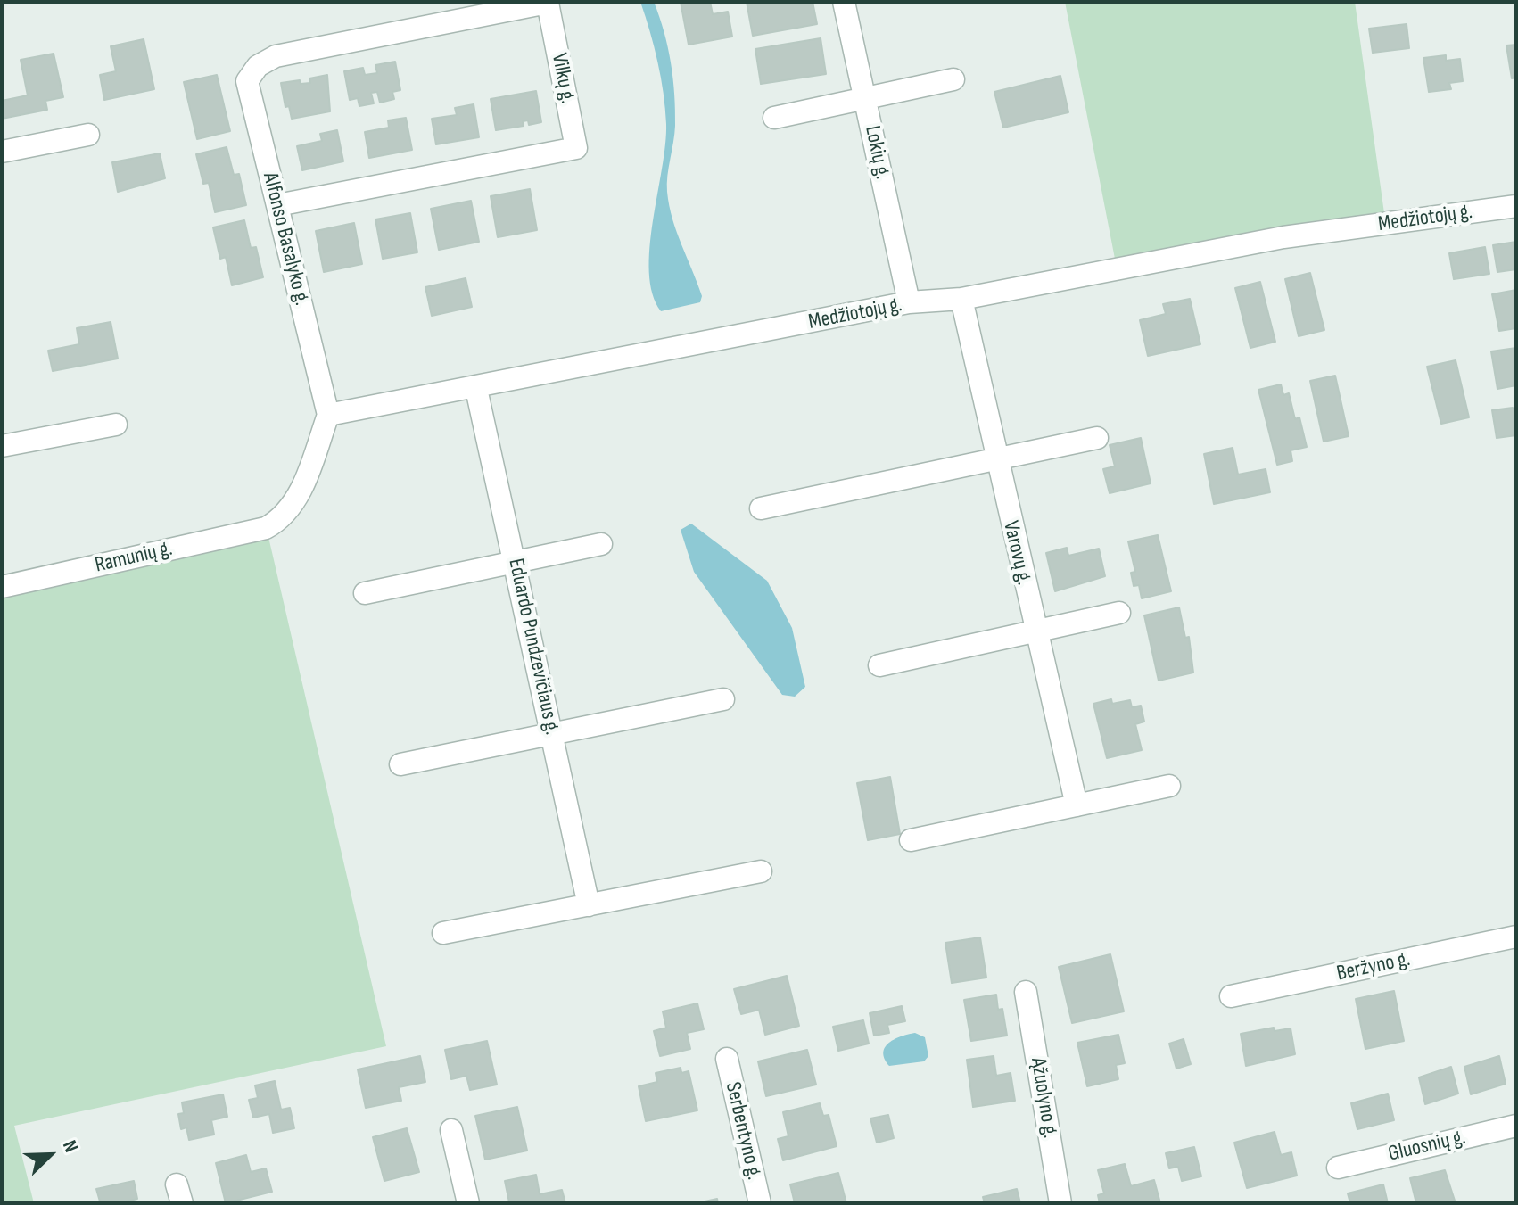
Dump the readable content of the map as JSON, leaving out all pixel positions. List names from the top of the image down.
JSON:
{
  "streets": {
    "street": [
      "Vilkų g.",
      "Lokių g.",
      "Medžiotojų g.",
      "Alfonso Basalyko g.",
      "Varovų g.",
      "Ramunių g.",
      "Eduardo Pundzevičiaus g.",
      "Beržyno g.",
      "Ąžuolyno g.",
      "Serbentyno g.",
      "Gluosnių g."
    ]
  },
  "crossings": [
    ["Vilkų g.", "Alfonso Basalyko g."],
    ["Lokių g.", "Medžiotojų g."],
    ["Medžiotojų g.", "Alfonso Basalyko g."],
    ["Medžiotojų g.", "Varovų g."],
    ["Medžiotojų g.", "Ramunių g."],
    ["Medžiotojų g.", "Eduardo Pundzevičiaus g."],
    ["Alfonso Basalyko g.", "Ramunių g."]
  ],
  "north": "top right"
}
